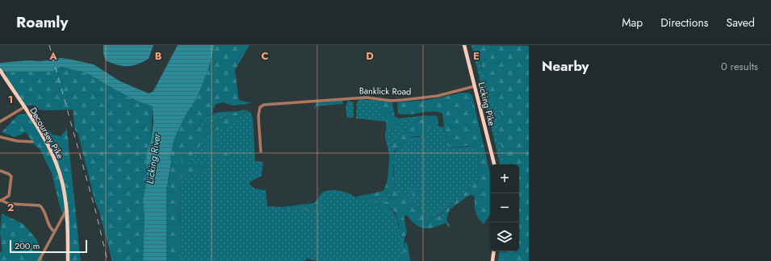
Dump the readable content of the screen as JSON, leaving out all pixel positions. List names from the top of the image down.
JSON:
{
  "streets": {
    "main road": ["Licking Pike", "Decoursey Pike"],
    "street": ["Banklick Road"]
  },
  "crossings": [
    ["Banklick Road", "Licking Pike"]
  ],
  "water": ["Licking River"],
  "scale_bar": "200 m",
  "page": {
    "header": "Roamly",
    "nav": ["Map", "Directions", "Saved"],
    "heading": ["Nearby", "0 results"],
    "map_buttons": ["+", "−"],
    "scale": "200 m"
  },
  "grid": {
    "columns": [
      "A",
      "B",
      "C",
      "D",
      "E"
    ],
    "rows": ["1", "2"]
  }
}
